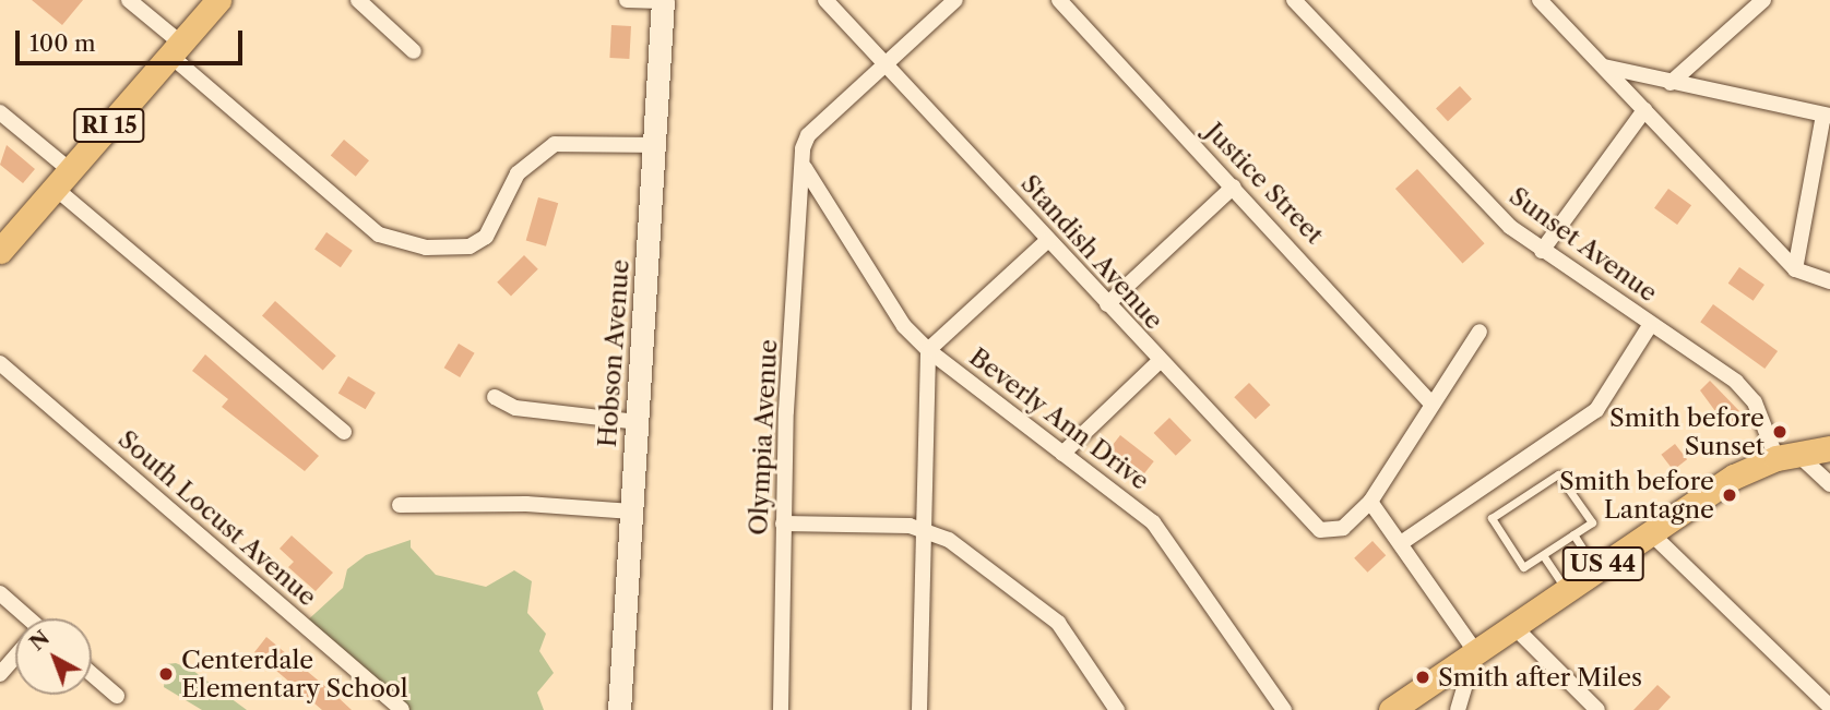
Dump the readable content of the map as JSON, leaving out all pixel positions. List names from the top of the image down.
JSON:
{
  "streets": {
    "main road": ["RI 15", "US 44"],
    "street": [
      "Justice Street",
      "Sunset Avenue",
      "Standish Avenue",
      "Hobson Avenue",
      "Beverly Ann Drive",
      "Olympia Avenue",
      "South Locust Avenue"
    ]
  },
  "crossings": [
    ["Sunset Avenue", "US 44"],
    ["Standish Avenue", "Olympia Avenue"],
    ["Beverly Ann Drive", "Olympia Avenue"]
  ],
  "places": [
    "Smith before Sunset",
    "Smith before Lantagne",
    "Centerdale Elementary School",
    "Smith after Miles"
  ],
  "scale_bar": "100 m",
  "north": "top left"
}
